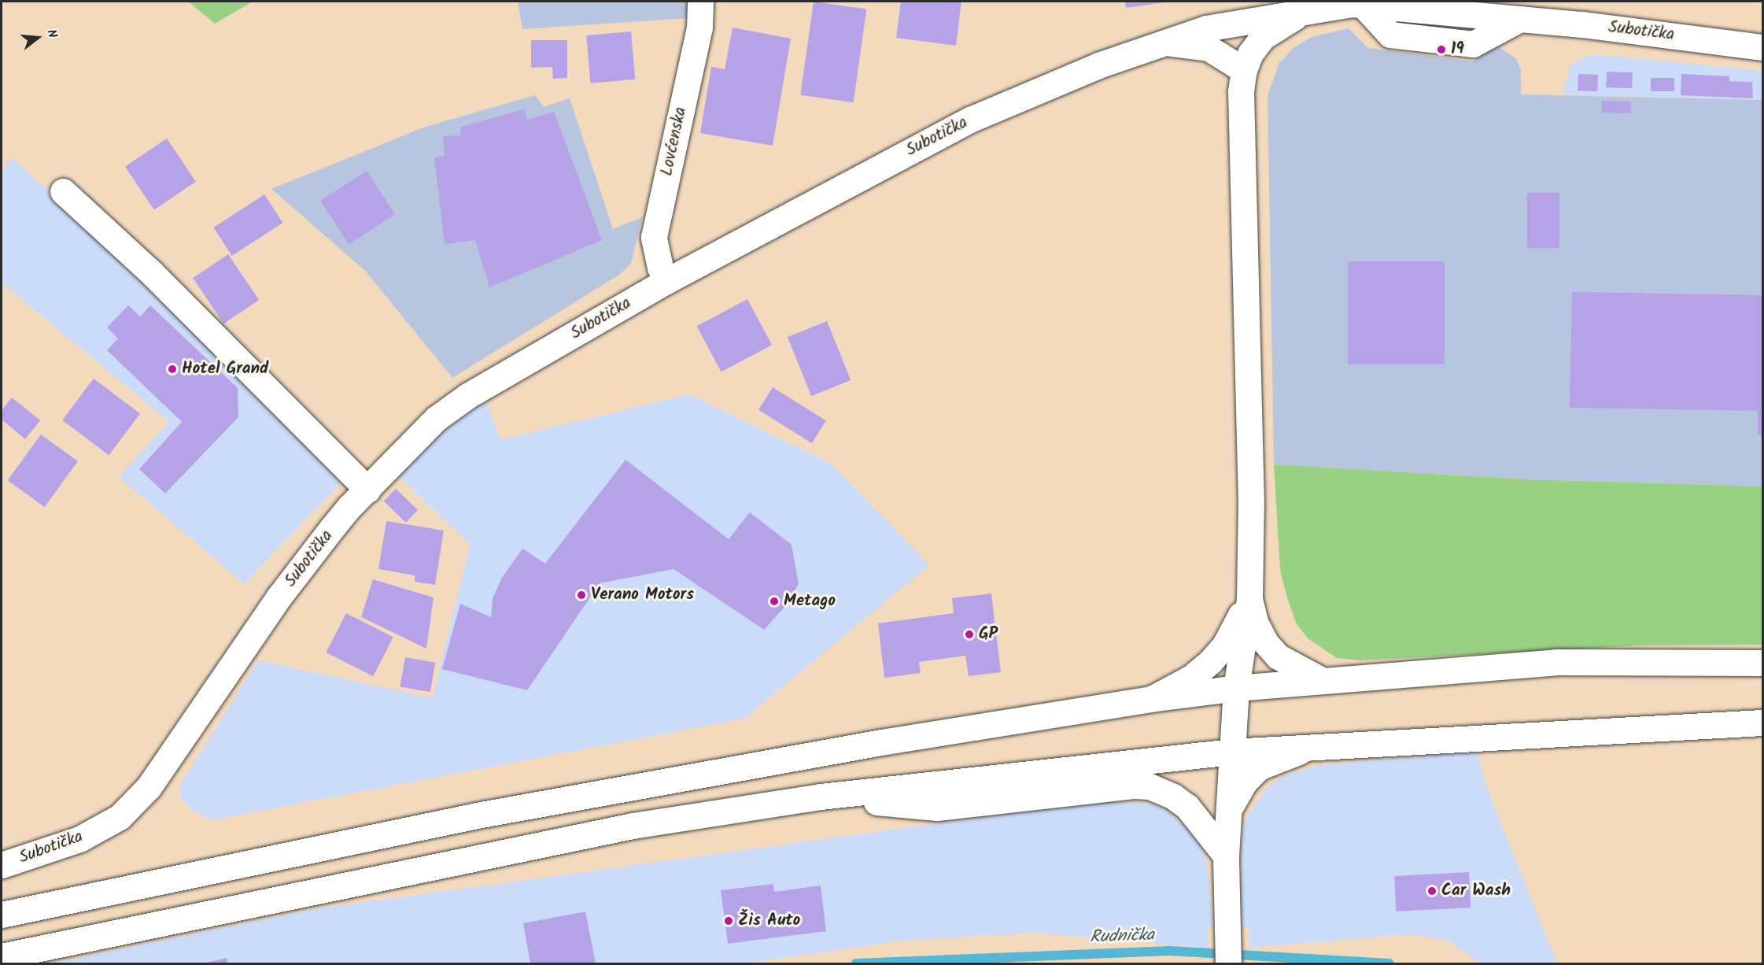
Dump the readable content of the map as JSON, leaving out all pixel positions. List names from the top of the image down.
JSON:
{
  "streets": {
    "street": ["Subotička", "Lovćenska"]
  },
  "crossings": [
    ["Subotička", "Lovćenska"]
  ],
  "water": ["Rudnička"],
  "places": [
    "19",
    "Hotel Grand",
    "Verano Motors",
    "Metago",
    "GP",
    "Car Wash",
    "Žis Auto"
  ],
  "north": "right"
}
